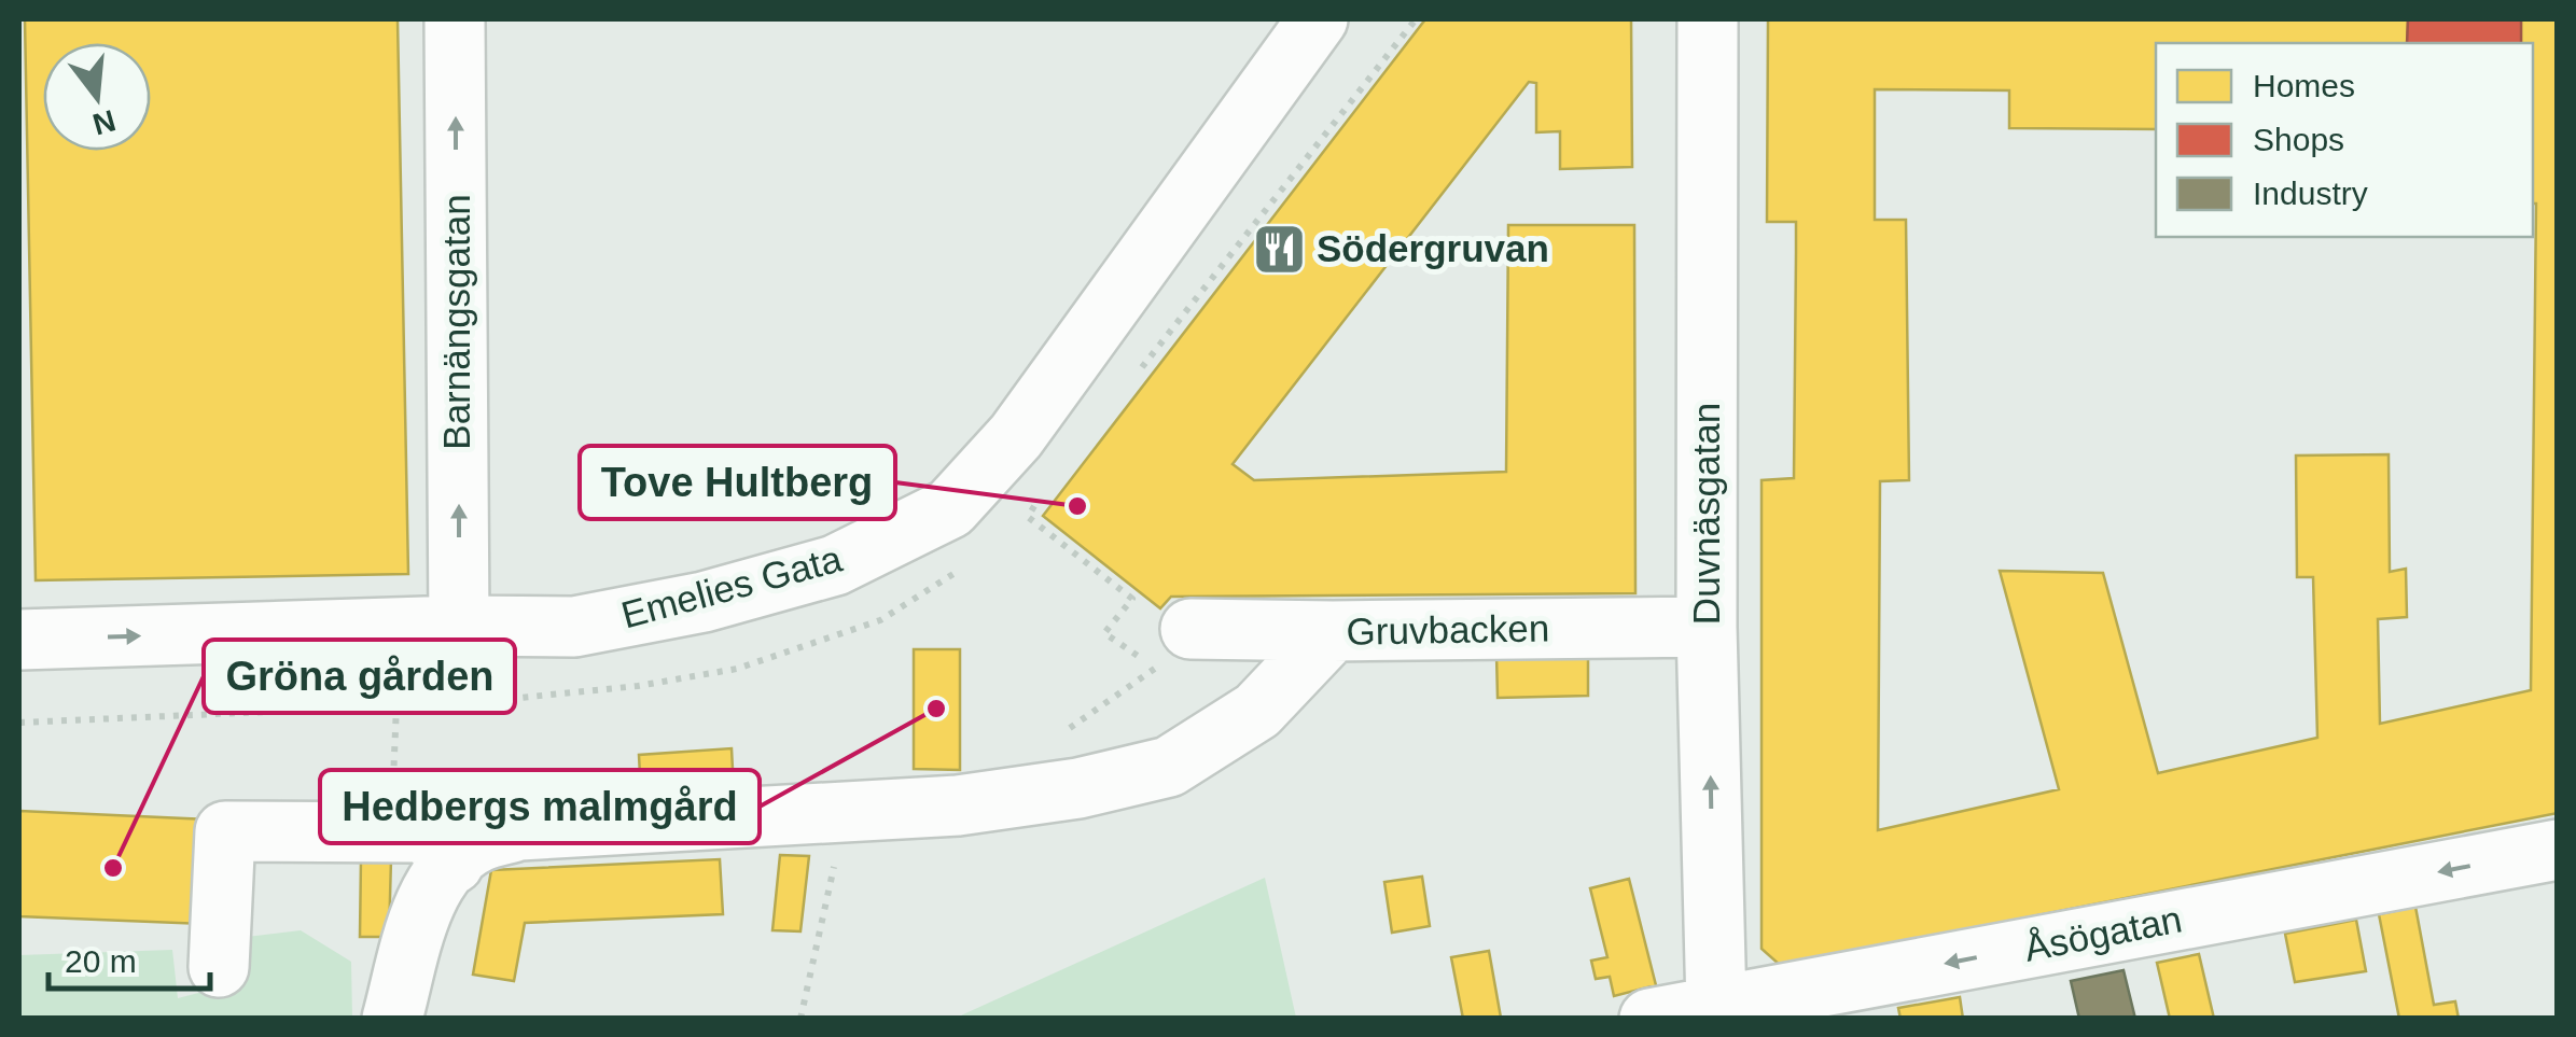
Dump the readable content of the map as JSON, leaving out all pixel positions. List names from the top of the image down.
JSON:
{
  "streets": {
    "street": [
      "Barnängsgatan",
      "Duvnäsgatan",
      "Emelies Gata",
      "Gruvbacken",
      "Åsögatan"
    ]
  },
  "crossings": [
    ["Barnängsgatan", "Emelies Gata"],
    ["Duvnäsgatan", "Gruvbacken"],
    ["Duvnäsgatan", "Åsögatan"]
  ],
  "one_way": ["Barnängsgatan", "Duvnäsgatan", "Åsögatan"],
  "places": {
    "restaurant": ["Södergruvan"],
    "other": ["Tove Hultberg", "Hedbergs malmgård", "Gröna gården"]
  },
  "legend": ["Homes", "Shops", "Industry"],
  "scale_bar": "20 m",
  "north": "bottom"
}
